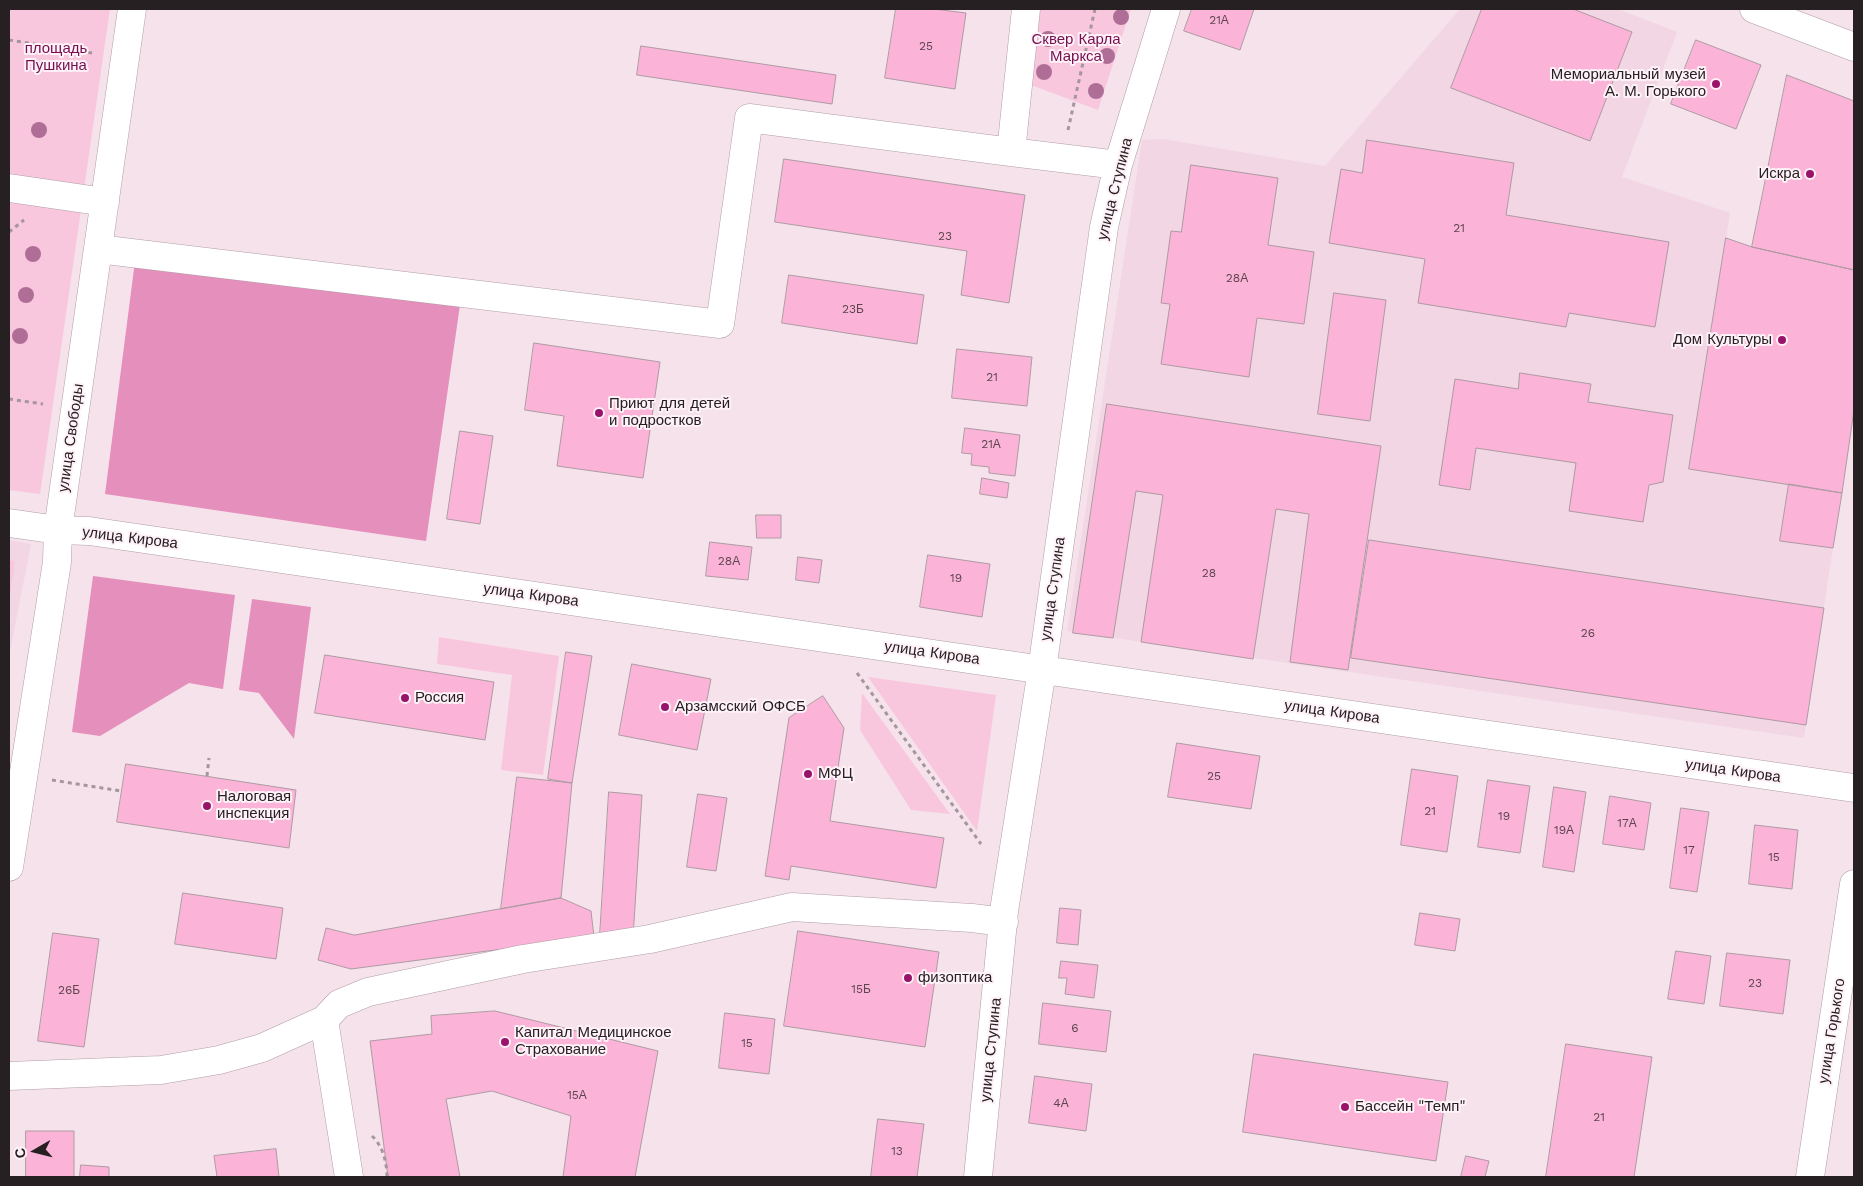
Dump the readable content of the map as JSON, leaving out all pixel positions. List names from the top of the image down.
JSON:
{
  "streets": {
    "street": [
      "улица Ступина",
      "улица Свободы",
      "улица Кирова",
      "улица Горького"
    ]
  },
  "crossings": [
    ["улица Ступина", "улица Кирова"],
    ["улица Свободы", "улица Кирова"]
  ],
  "parks": ["Сквер Карла Маркса", "площадь Пушкина"],
  "places": [
    "Мемориальный музей А. М. Горького",
    "Искра",
    "Дом Культуры",
    "Приют для детей и подростков",
    "Россия",
    "Арзамсский ОФСБ",
    "МФЦ",
    "Налоговая инспекция",
    "физоптика",
    "Капитал Медицинское Страхование",
    "Бассейн \"Темп\""
  ],
  "house_numbers": [
    "21А",
    "25",
    "21",
    "23",
    "28А",
    "23Б",
    "21",
    "21А",
    "28А",
    "28",
    "19",
    "26",
    "25",
    "21",
    "19",
    "17А",
    "19А",
    "17",
    "15",
    "23",
    "15Б",
    "26Б",
    "6",
    "15",
    "15А",
    "4А",
    "21",
    "13"
  ],
  "north": "left"
}
